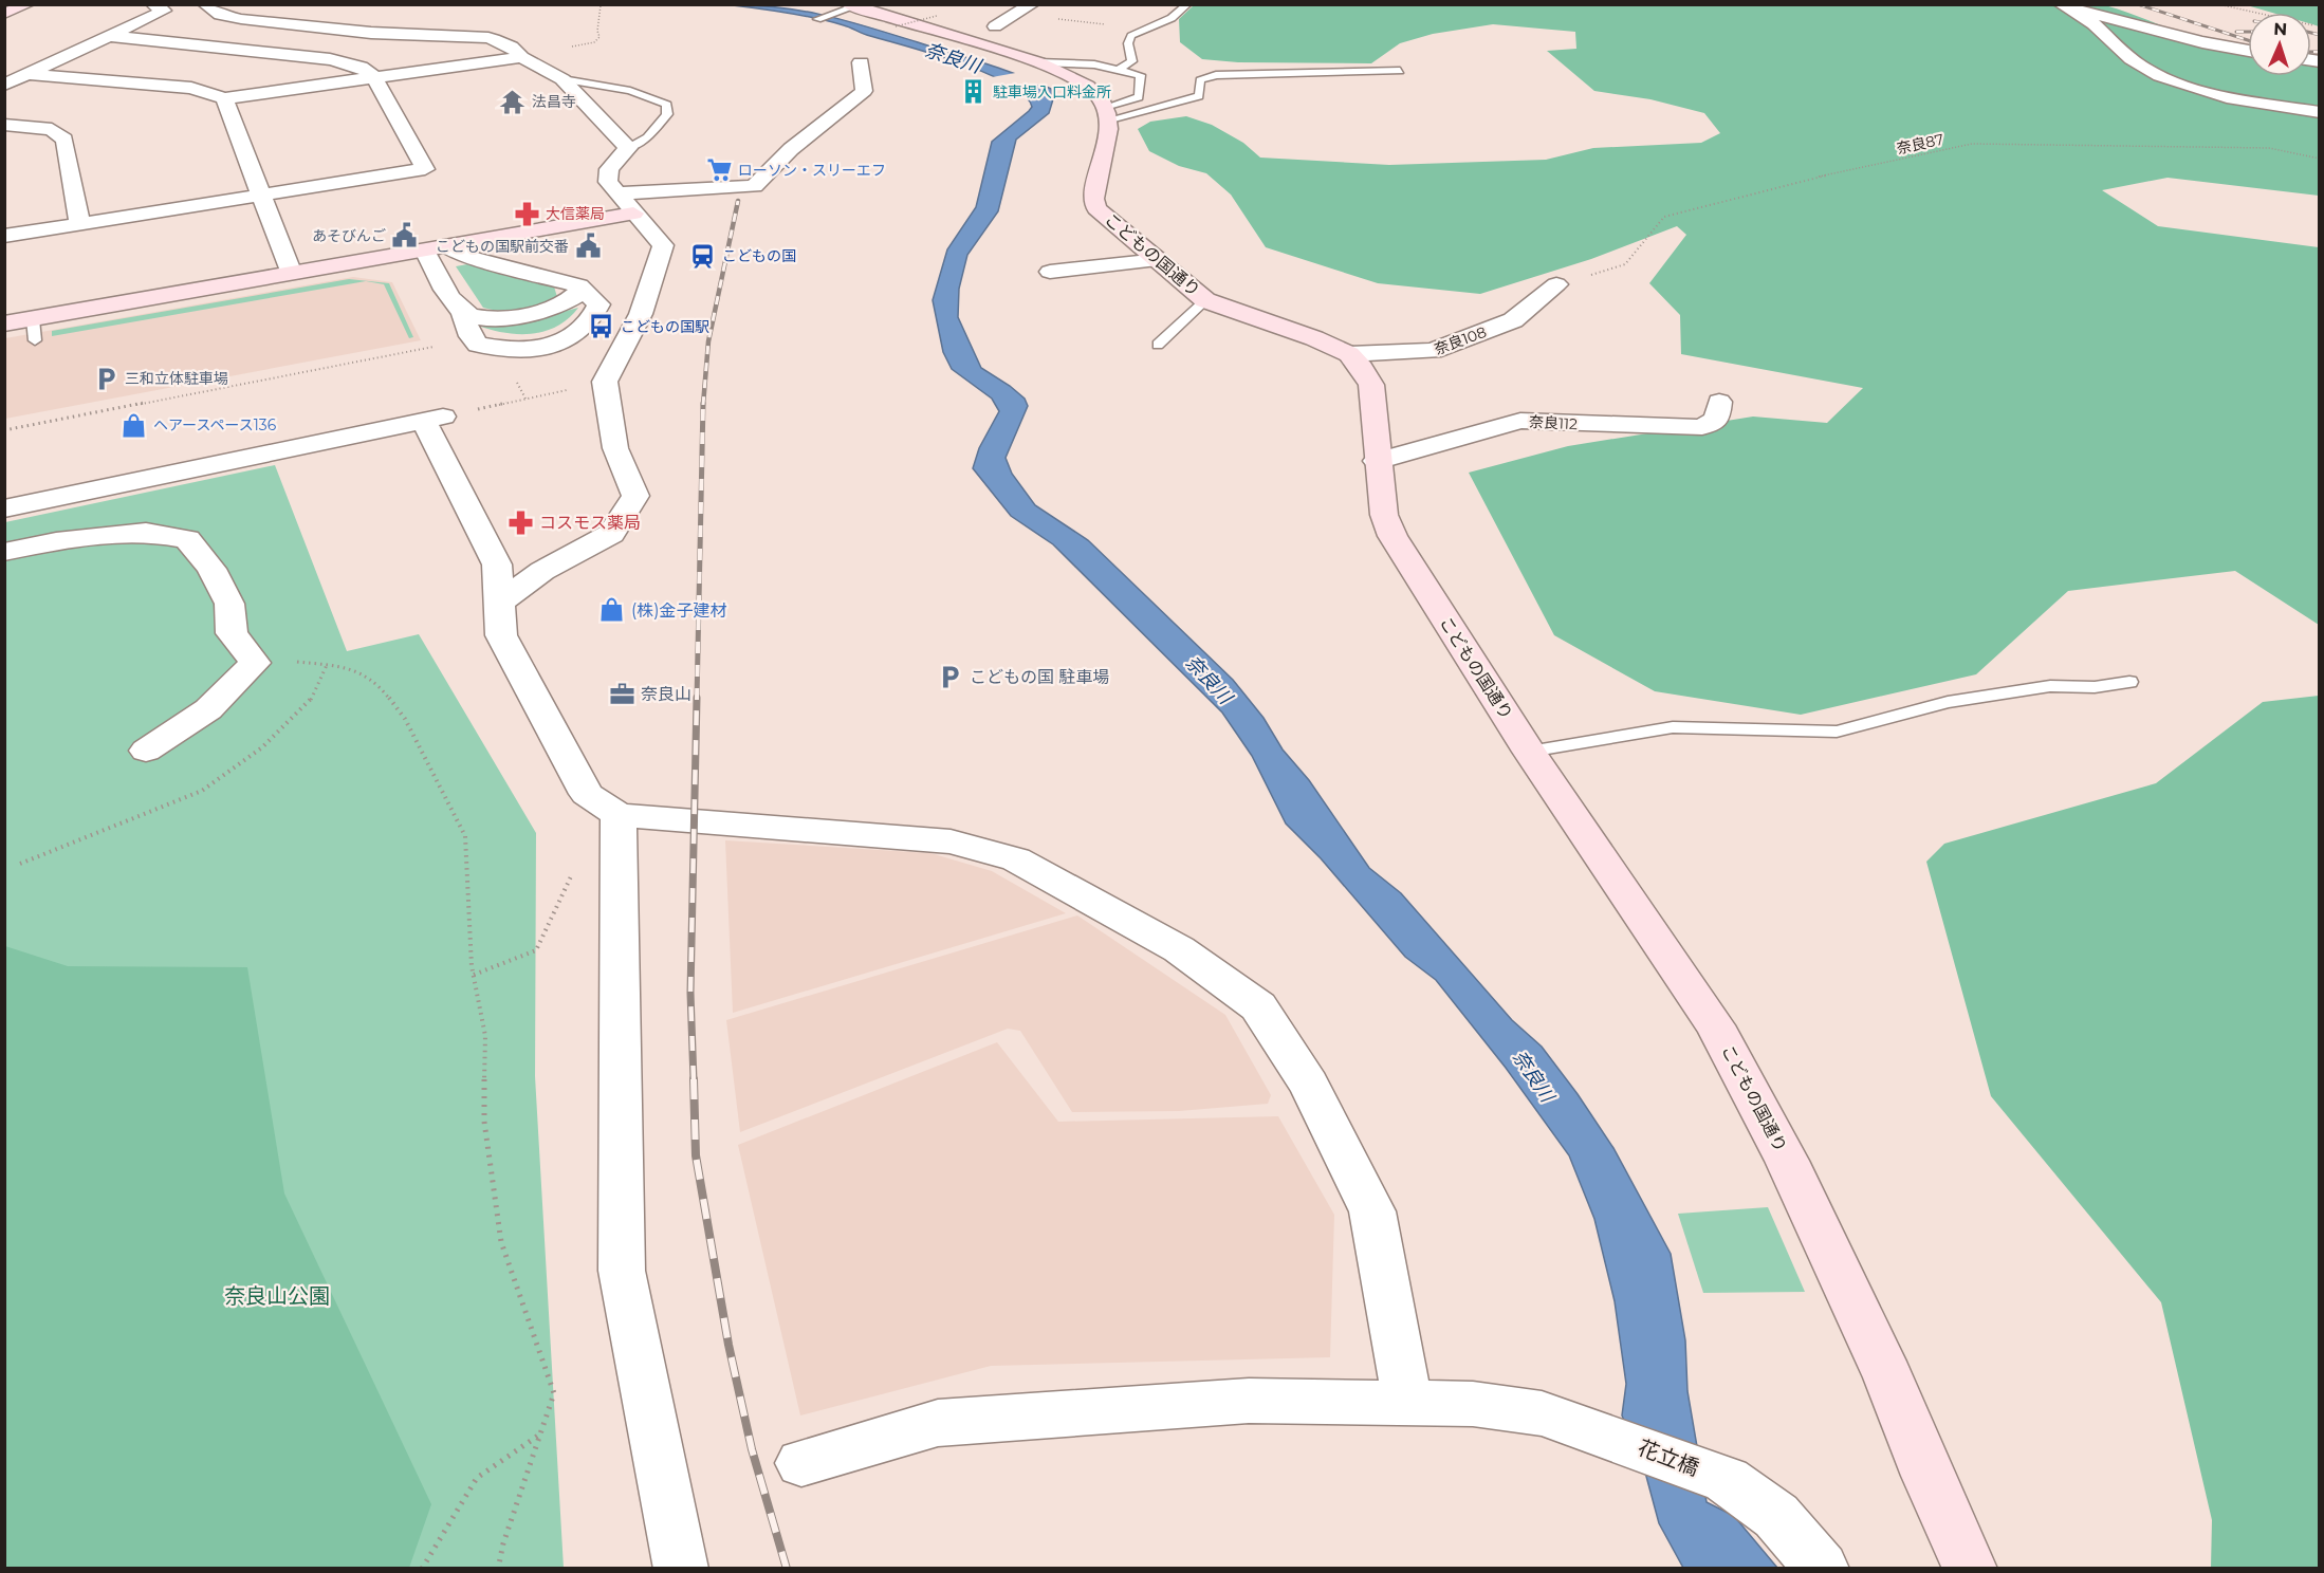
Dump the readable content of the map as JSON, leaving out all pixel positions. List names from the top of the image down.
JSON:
{
  "streets": {
    "main road": ["こどもの国通り"],
    "street": ["奈良108", "奈良112", "花立橋"],
    "path": ["奈良87"]
  },
  "crossings": [
    ["奈良87", "奈良108"],
    ["こどもの国通り", "奈良108"],
    ["こどもの国通り", "奈良112"]
  ],
  "water": ["奈良川"],
  "parks": ["奈良山公園"],
  "places": {
    "building": ["駐車場入口料金所"],
    "temple": ["法昌寺"],
    "supermarket": ["ローソン・スリーエフ"],
    "pharmacy": ["大信薬局", "コスモス薬局"],
    "public building": ["あそびんご", "こどもの国駅前交番"],
    "station": ["こどもの国"],
    "bus stop": ["こどもの国駅"],
    "parking": ["三和立体駐車場", "こどもの国 駐車場"],
    "shop": ["ヘアースペース136", "(株)金子建材"],
    "office": ["奈良山"]
  },
  "north": "top"
}
